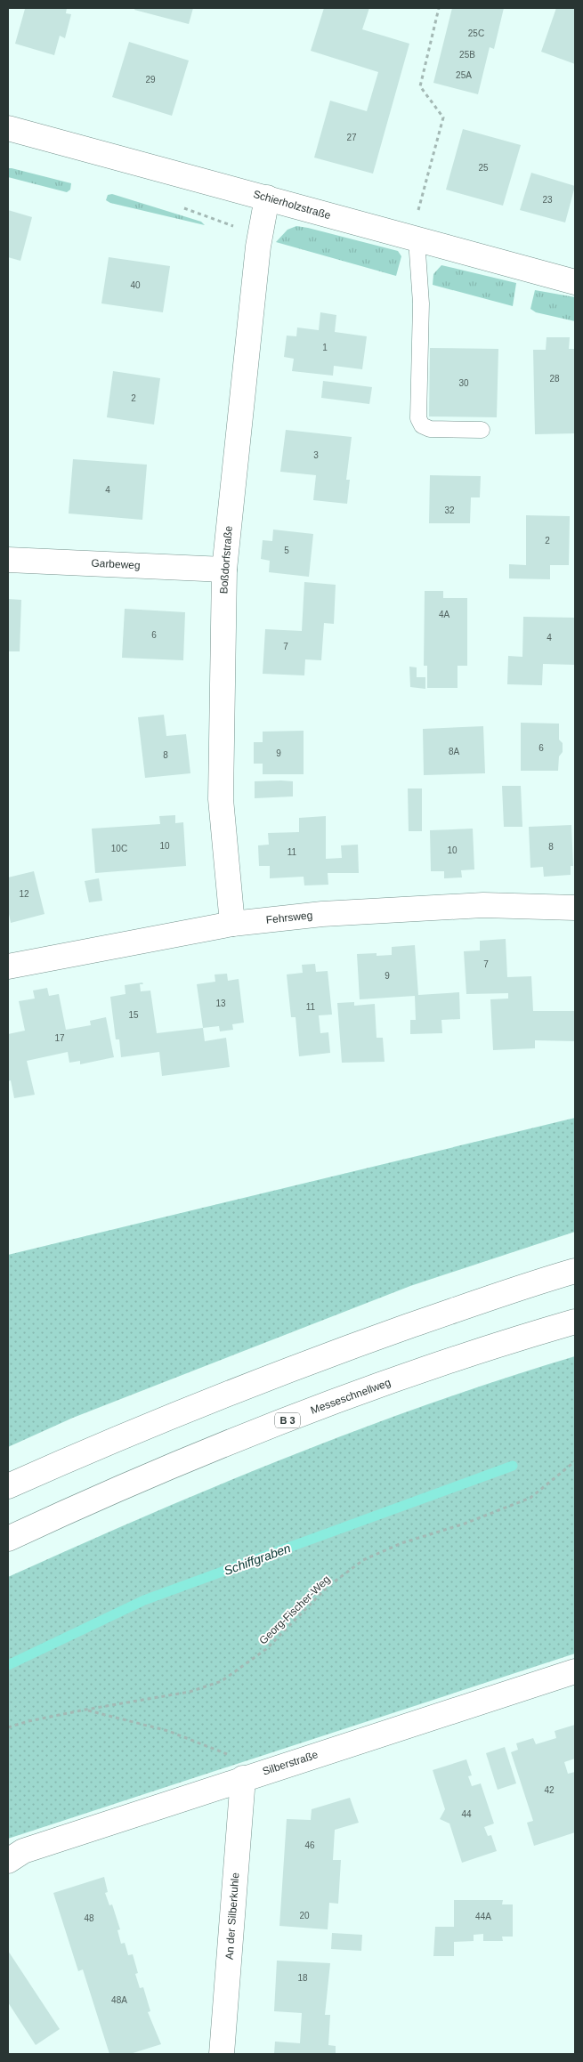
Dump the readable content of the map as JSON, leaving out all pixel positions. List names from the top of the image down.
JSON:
{
  "streets": {
    "main road": [
      "Schierholzstraße",
      "Boßdorfstraße",
      "Garbeweg",
      "Fehrsweg",
      "Messeschnellweg",
      "B 3",
      "Silberstraße",
      "An der Silberkuhle"
    ],
    "path": ["Georg-Fischer-Weg"]
  },
  "crossings": [
    ["Schierholzstraße", "Boßdorfstraße"],
    ["Boßdorfstraße", "Garbeweg"],
    ["Boßdorfstraße", "Fehrsweg"],
    ["Silberstraße", "An der Silberkuhle"]
  ],
  "water": ["Schiffgraben"],
  "house_numbers": [
    "25C",
    "25B",
    "25A",
    "29",
    "27",
    "25",
    "23",
    "40",
    "1",
    "28",
    "30",
    "2",
    "3",
    "4",
    "32",
    "2",
    "5",
    "4A",
    "6",
    "4",
    "7",
    "6",
    "8A",
    "9",
    "8",
    "10",
    "8",
    "10C",
    "10",
    "11",
    "12",
    "7",
    "9",
    "13",
    "11",
    "15",
    "17",
    "42",
    "44",
    "46",
    "20",
    "44A",
    "48",
    "18",
    "48A"
  ]
}
